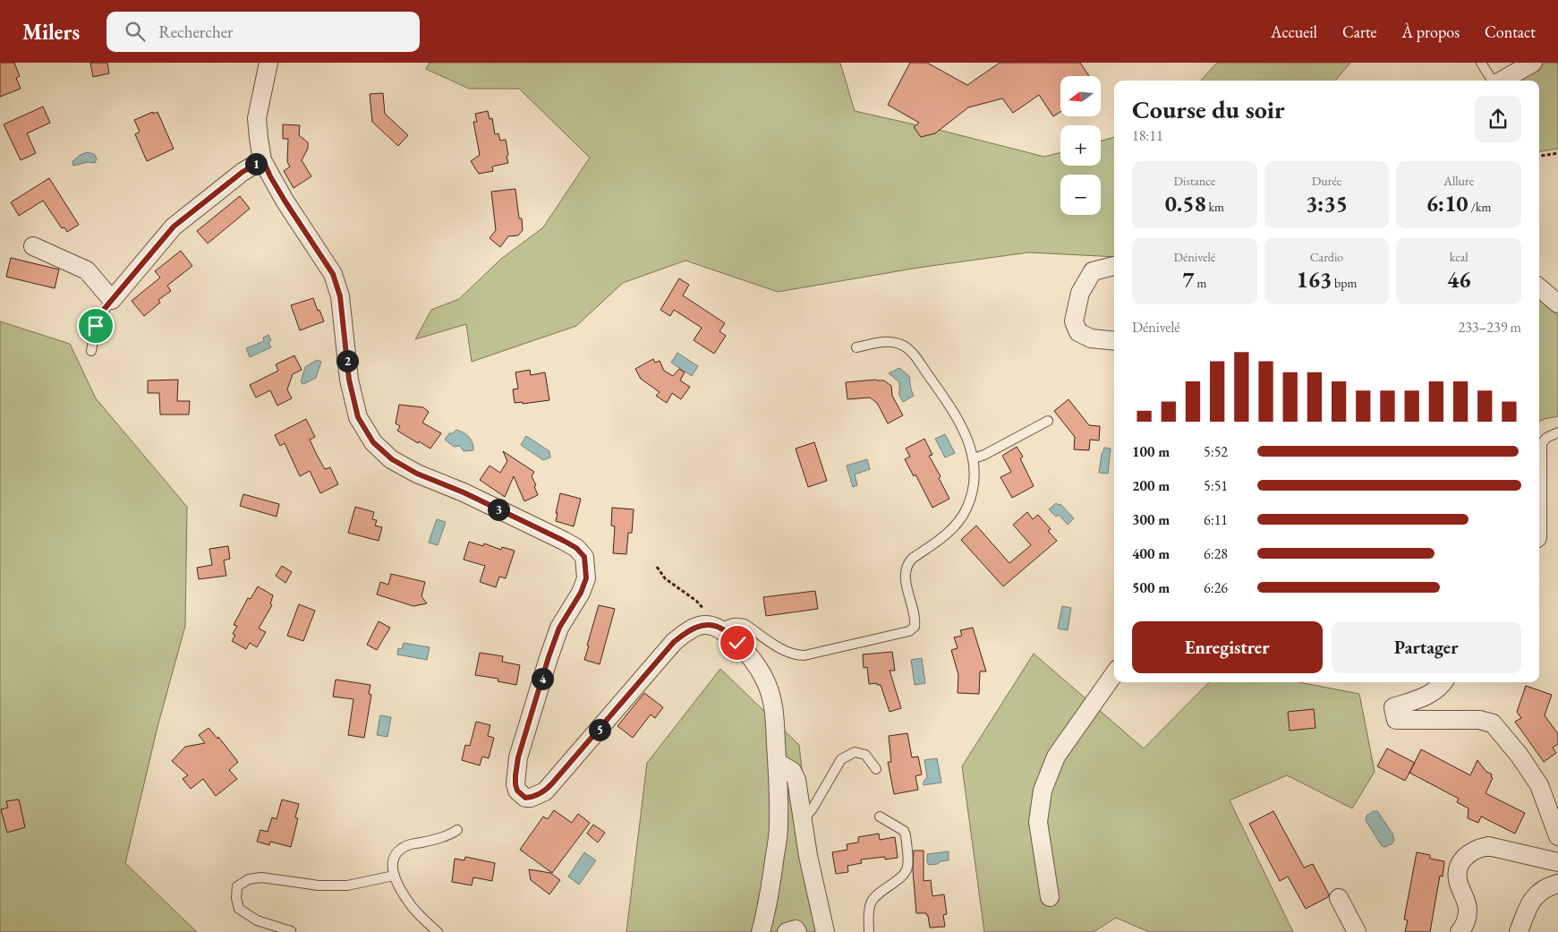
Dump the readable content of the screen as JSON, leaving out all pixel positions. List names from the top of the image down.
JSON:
{
  "north": "left",
  "page": {
    "header": "Milers",
    "search": "Rechercher",
    "nav": [
      "Accueil",
      "Carte",
      "À propos",
      "Contact"
    ],
    "map_buttons": ["+", "−"],
    "heading": ["Course du soir", "18:11"],
    "pins": [
      "1",
      "2",
      "3",
      "4",
      "5"
    ],
    "stats": [
      ["Distance", "0.58 km"],
      ["Durée", "3:35"],
      ["Allure", "6:10 /km"],
      ["Dénivelé", "7 m"],
      ["Cardio", "163 bpm"],
      ["kcal", "46"]
    ],
    "chart": ["Dénivelé", "233–239 m"],
    "list": [
      {
        "name": "100 m",
        "note": "5:52"
      },
      {
        "name": "200 m",
        "note": "5:51"
      },
      {
        "name": "300 m",
        "note": "6:11"
      },
      {
        "name": "400 m",
        "note": "6:28"
      },
      {
        "name": "500 m",
        "note": "6:26"
      }
    ],
    "buttons": ["Enregistrer", "Partager"]
  }
}
